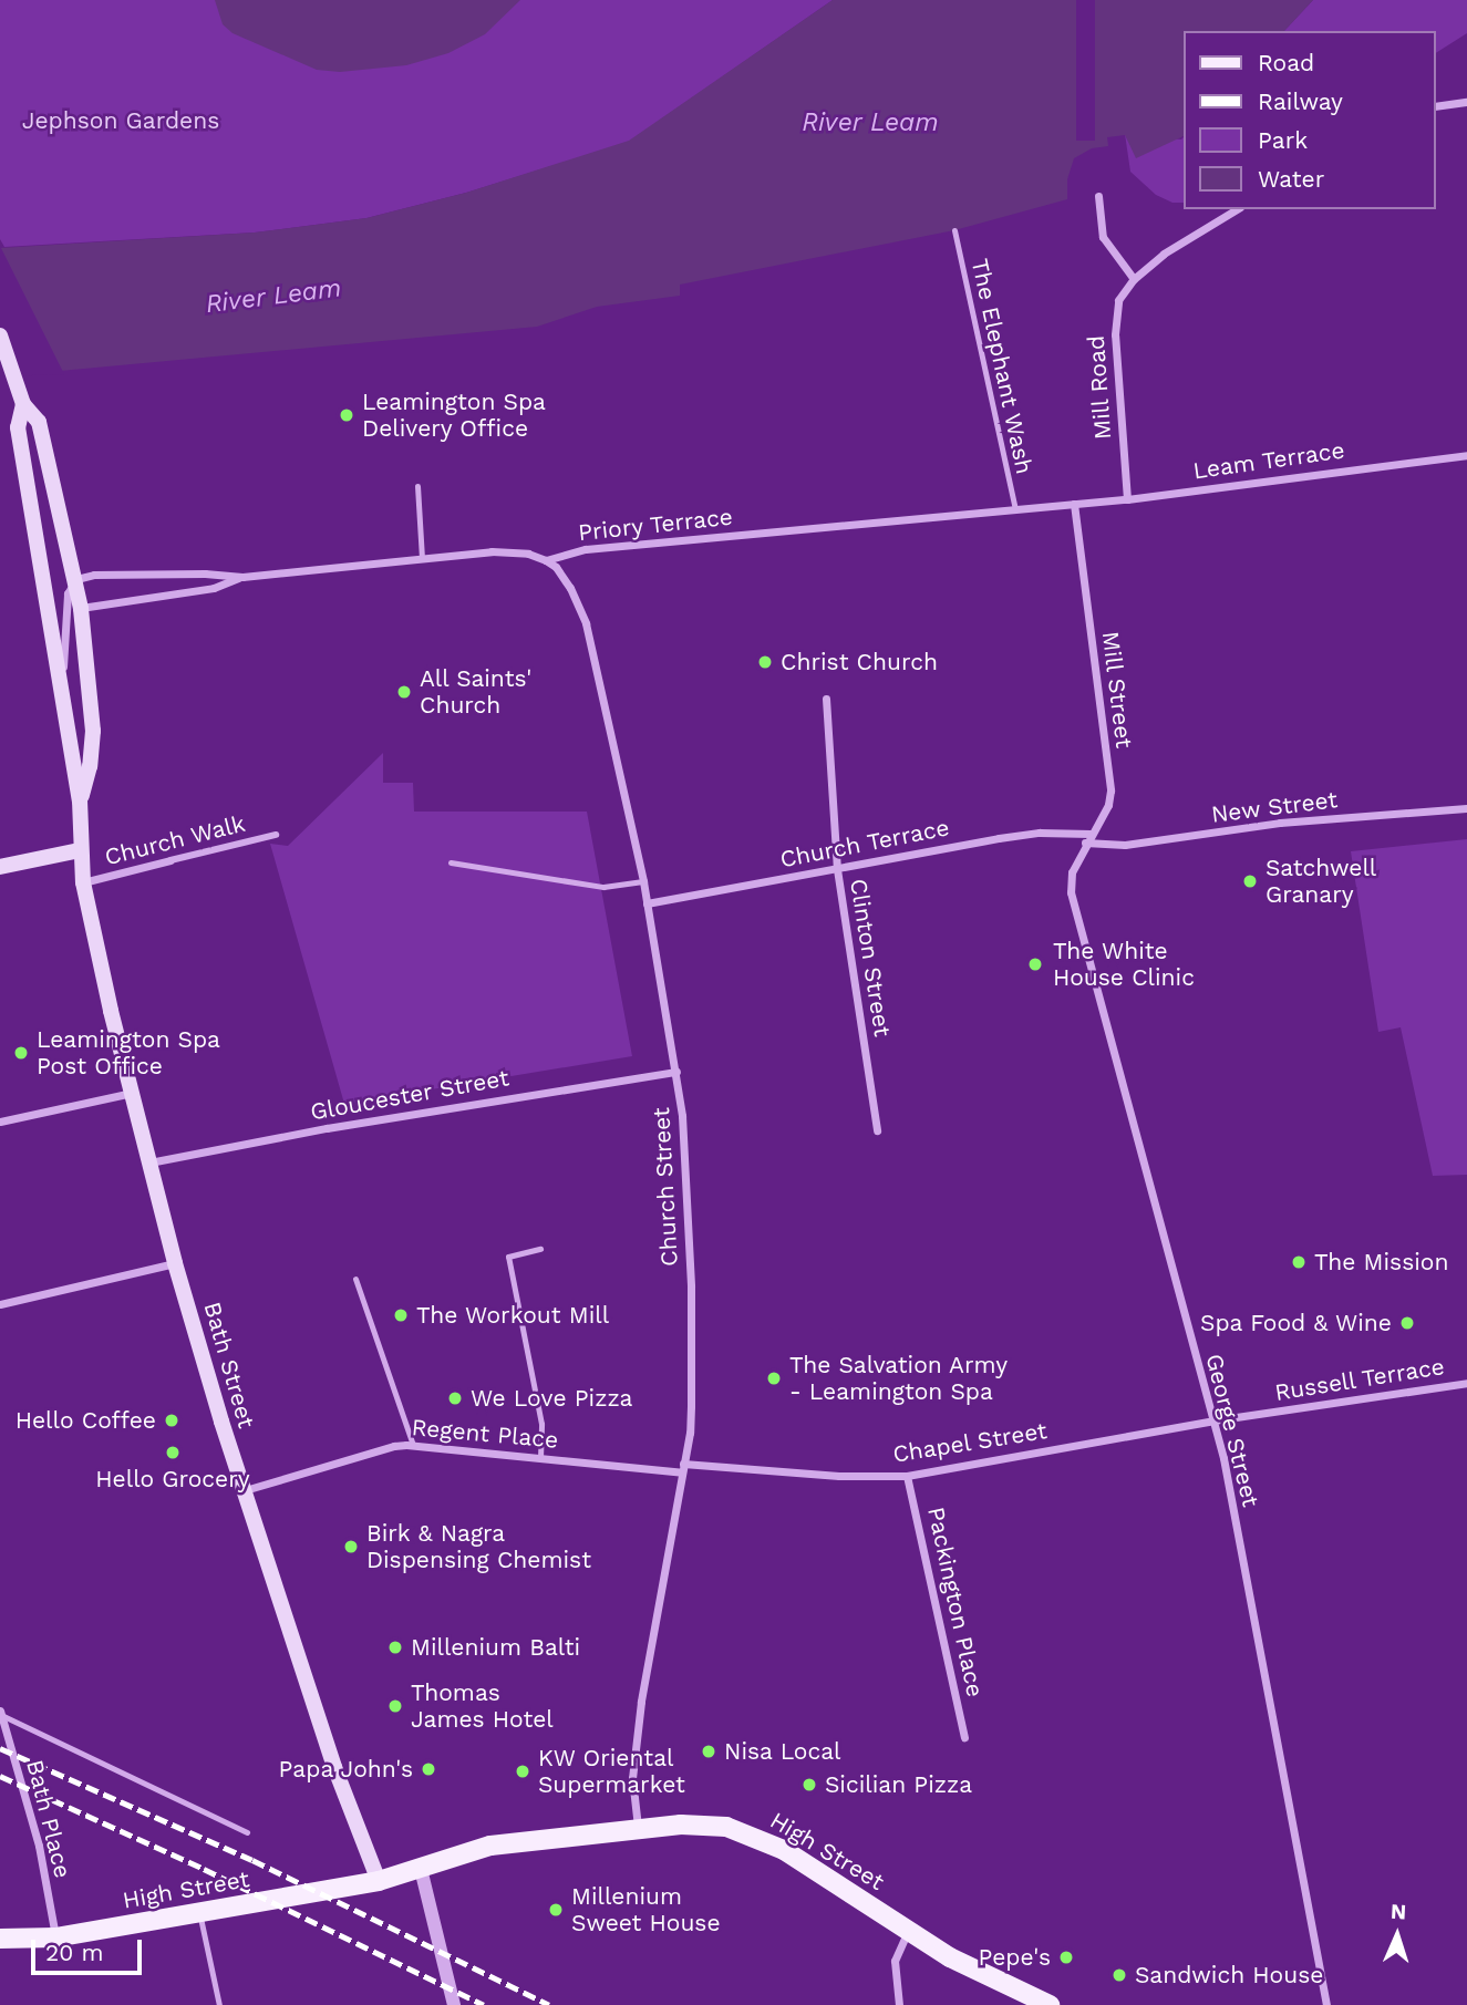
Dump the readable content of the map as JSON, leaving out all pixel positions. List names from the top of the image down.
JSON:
{
  "streets": {
    "main road": ["Bath Street", "High Street"],
    "street": [
      "Mill Road",
      "Leam Terrace",
      "Priory Terrace",
      "Mill Street",
      "New Street",
      "Church Walk",
      "Church Terrace",
      "Clinton Street",
      "Gloucester Street",
      "Church Street",
      "Russell Terrace",
      "George Street",
      "Regent Place",
      "Chapel Street",
      "Packington Place",
      "Bath Place"
    ],
    "lane": ["The Elephant Wash"]
  },
  "crossings": [
    ["The Elephant Wash", "Priory Terrace"],
    ["Mill Road", "Leam Terrace"],
    ["Leam Terrace", "Priory Terrace"],
    ["Leam Terrace", "Mill Street"],
    ["Priory Terrace", "Mill Street"],
    ["Priory Terrace", "Church Street"],
    ["Mill Street", "New Street"],
    ["Mill Street", "Church Terrace"],
    ["Mill Street", "George Street"],
    ["Church Walk", "Bath Street"],
    ["Church Terrace", "Clinton Street"],
    ["Church Terrace", "Church Street"],
    ["Gloucester Street", "Church Street"],
    ["Gloucester Street", "Bath Street"],
    ["Church Street", "Regent Place"],
    ["Church Street", "Chapel Street"],
    ["Church Street", "High Street"],
    ["Bath Street", "Regent Place"],
    ["Bath Street", "High Street"],
    ["Russell Terrace", "George Street"],
    ["Russell Terrace", "Chapel Street"],
    ["George Street", "Chapel Street"],
    ["Regent Place", "Chapel Street"],
    ["Chapel Street", "Packington Place"],
    ["Bath Place", "High Street"]
  ],
  "water": ["River Leam"],
  "parks": ["Jephson Gardens"],
  "places": [
    "Leamington Spa Delivery Office",
    "Christ Church",
    "All Saints' Church",
    "Satchwell Granary",
    "The White House Clinic",
    "Leamington Spa Post Office",
    "The Mission",
    "The Workout Mill",
    "Spa Food & Wine",
    "The Salvation Army - Leamington Spa",
    "We Love Pizza",
    "Hello Coffee",
    "Hello Grocery",
    "Birk & Nagra Dispensing Chemist",
    "Millenium Balti",
    "Thomas James Hotel",
    "Nisa Local",
    "Papa John's",
    "KW Oriental Supermarket",
    "Sicilian Pizza",
    "Millenium Sweet House",
    "Pepe's",
    "Sandwich House"
  ],
  "legend": [
    "Road",
    "Railway",
    "Park",
    "Water"
  ],
  "scale_bar": "20 m",
  "north": "top"
}
